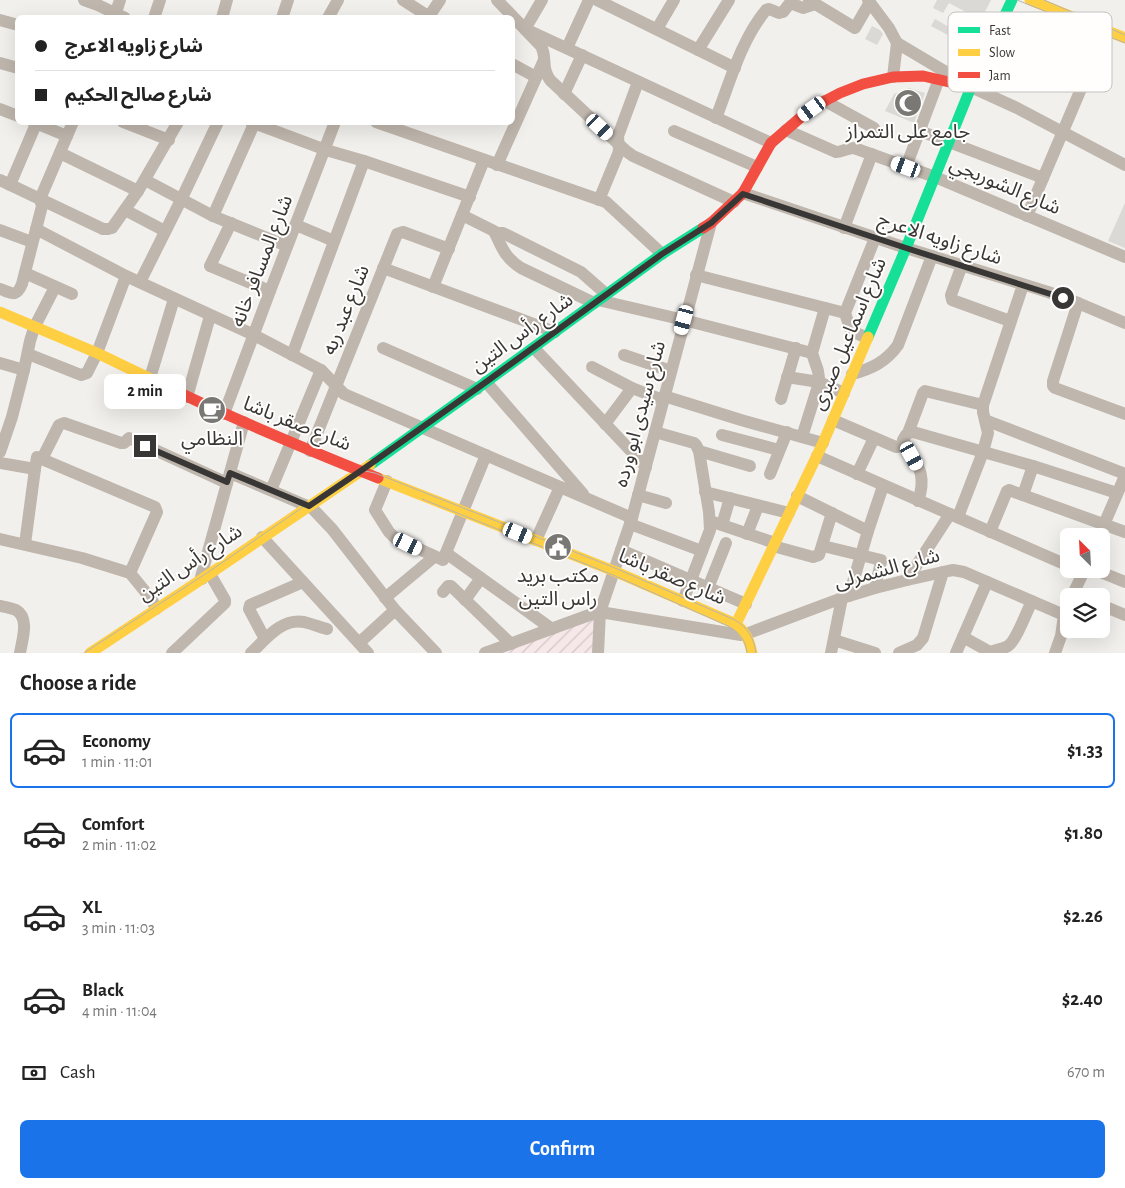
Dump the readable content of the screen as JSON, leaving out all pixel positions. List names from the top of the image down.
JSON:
{
  "streets": {
    "main road": ["شارع رأس التين", "شارع اسماعيل صبرى", "شارع صقر باشا"],
    "street": [
      "شارع الشوربجي",
      "شارع زاويه الاعرج",
      "شارع المسافر خانه",
      "شارع عبد ربه",
      "شارع سيدى ابو ورده",
      "شارع الشمرلى"
    ]
  },
  "crossings": [
    ["شارع الشوربجي", "شارع رأس التين"],
    ["شارع الشوربجي", "شارع اسماعيل صبرى"],
    ["شارع زاويه الاعرج", "شارع رأس التين"],
    ["شارع زاويه الاعرج", "شارع اسماعيل صبرى"],
    ["شارع المسافر خانه", "شارع صقر باشا"],
    ["شارع عبد ربه", "شارع صقر باشا"],
    ["شارع رأس التين", "شارع سيدى ابو ورده"],
    ["شارع رأس التين", "شارع صقر باشا"],
    ["شارع اسماعيل صبرى", "شارع صقر باشا"],
    ["شارع سيدى ابو ورده", "شارع صقر باشا"],
    ["شارع صقر باشا", "شارع الشمرلى"]
  ],
  "places": {
    "mosque": ["جامع على التمراز"],
    "cafe": ["النظامي"],
    "public building": ["مكتب بريد راس التين"]
  },
  "legend": ["Fast", "Slow", "Jam"],
  "north": "top left",
  "page": {
    "banner": ["شارع زاويه الاعرج", "شارع صالح الحكيم"],
    "bubble": "2 min",
    "heading": "Choose a ride",
    "list": [
      {
        "name": "Economy",
        "note": "1 min · 11:01",
        "value": "$1.33"
      },
      {
        "name": "Comfort",
        "note": "2 min · 11:02",
        "value": "$1.80"
      },
      {
        "name": "XL",
        "note": "3 min · 11:03",
        "value": "$2.26"
      },
      {
        "name": "Black",
        "note": "4 min · 11:04",
        "value": "$2.40"
      }
    ],
    "pay": ["Cash", "670 m"],
    "buttons": "Confirm"
  }
}
